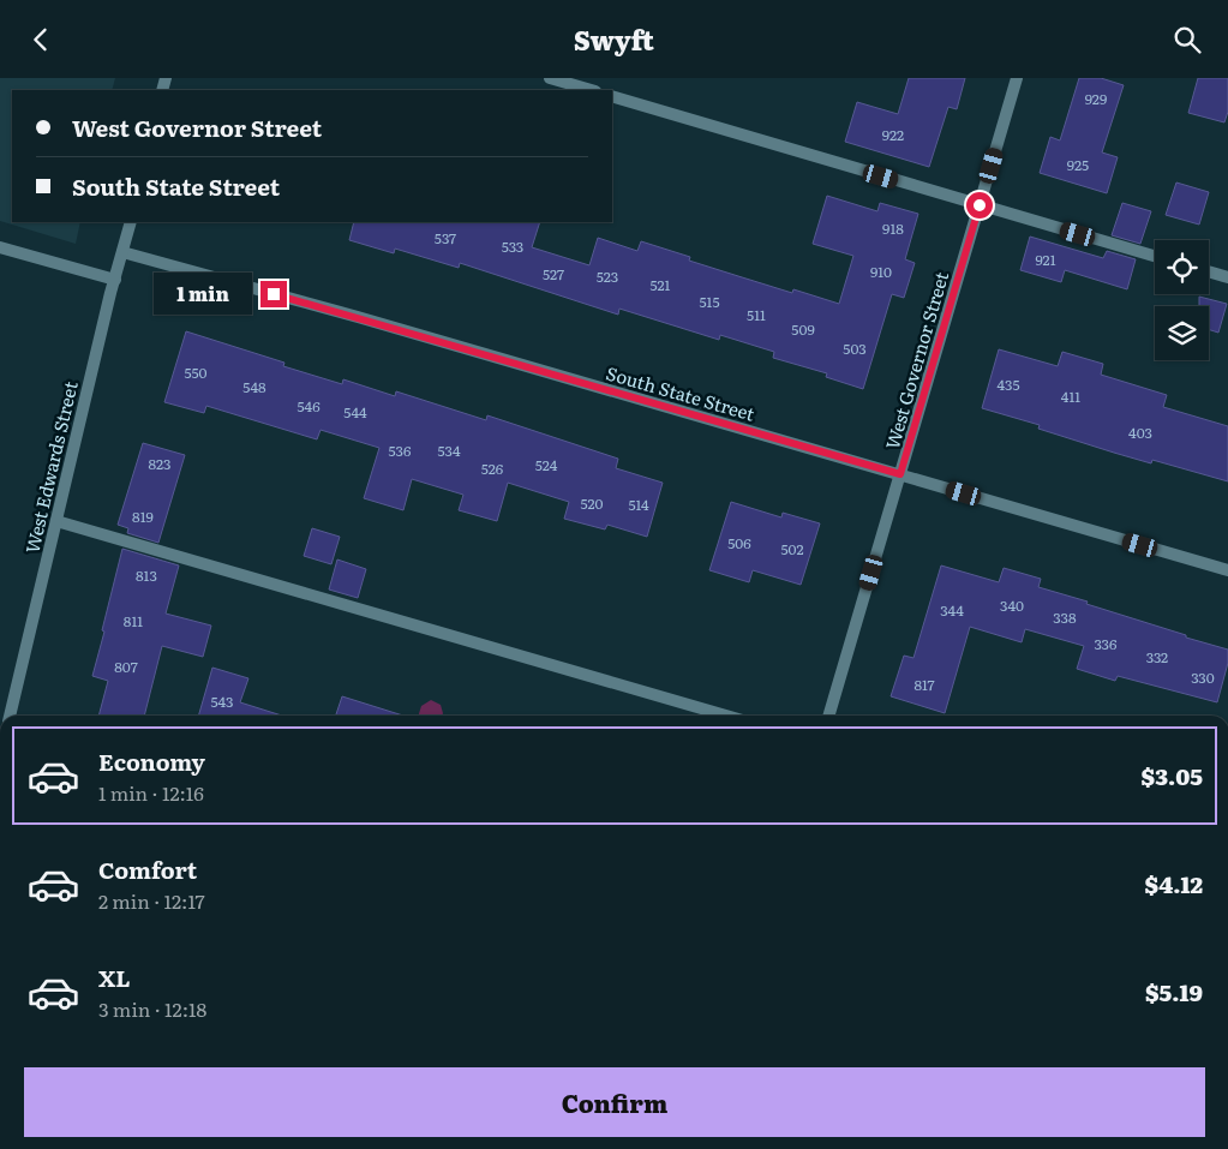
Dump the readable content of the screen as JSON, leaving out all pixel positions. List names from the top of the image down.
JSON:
{
  "streets": {
    "street": ["West Governor Street", "South State Street", "West Edwards Street"]
  },
  "crossings": [
    ["West Governor Street", "South State Street"],
    ["South State Street", "West Edwards Street"]
  ],
  "house_numbers": [
    "929",
    "922",
    "925",
    "918",
    "537",
    "533",
    "921",
    "910",
    "527",
    "523",
    "521",
    "515",
    "511",
    "509",
    "503",
    "550",
    "435",
    "548",
    "411",
    "546",
    "544",
    "403",
    "536",
    "534",
    "823",
    "524",
    "526",
    "520",
    "514",
    "819",
    "506",
    "502",
    "813",
    "340",
    "344",
    "338",
    "811",
    "336",
    "332",
    "807",
    "330",
    "817",
    "543"
  ],
  "page": {
    "header": "Swyft",
    "banner": ["West Governor Street", "South State Street"],
    "bubble": "1 min",
    "list": [
      {
        "name": "Economy",
        "note": "1 min · 12:16",
        "value": "$3.05"
      },
      {
        "name": "Comfort",
        "note": "2 min · 12:17",
        "value": "$4.12"
      },
      {
        "name": "XL",
        "note": "3 min · 12:18",
        "value": "$5.19"
      }
    ],
    "buttons": "Confirm"
  }
}
